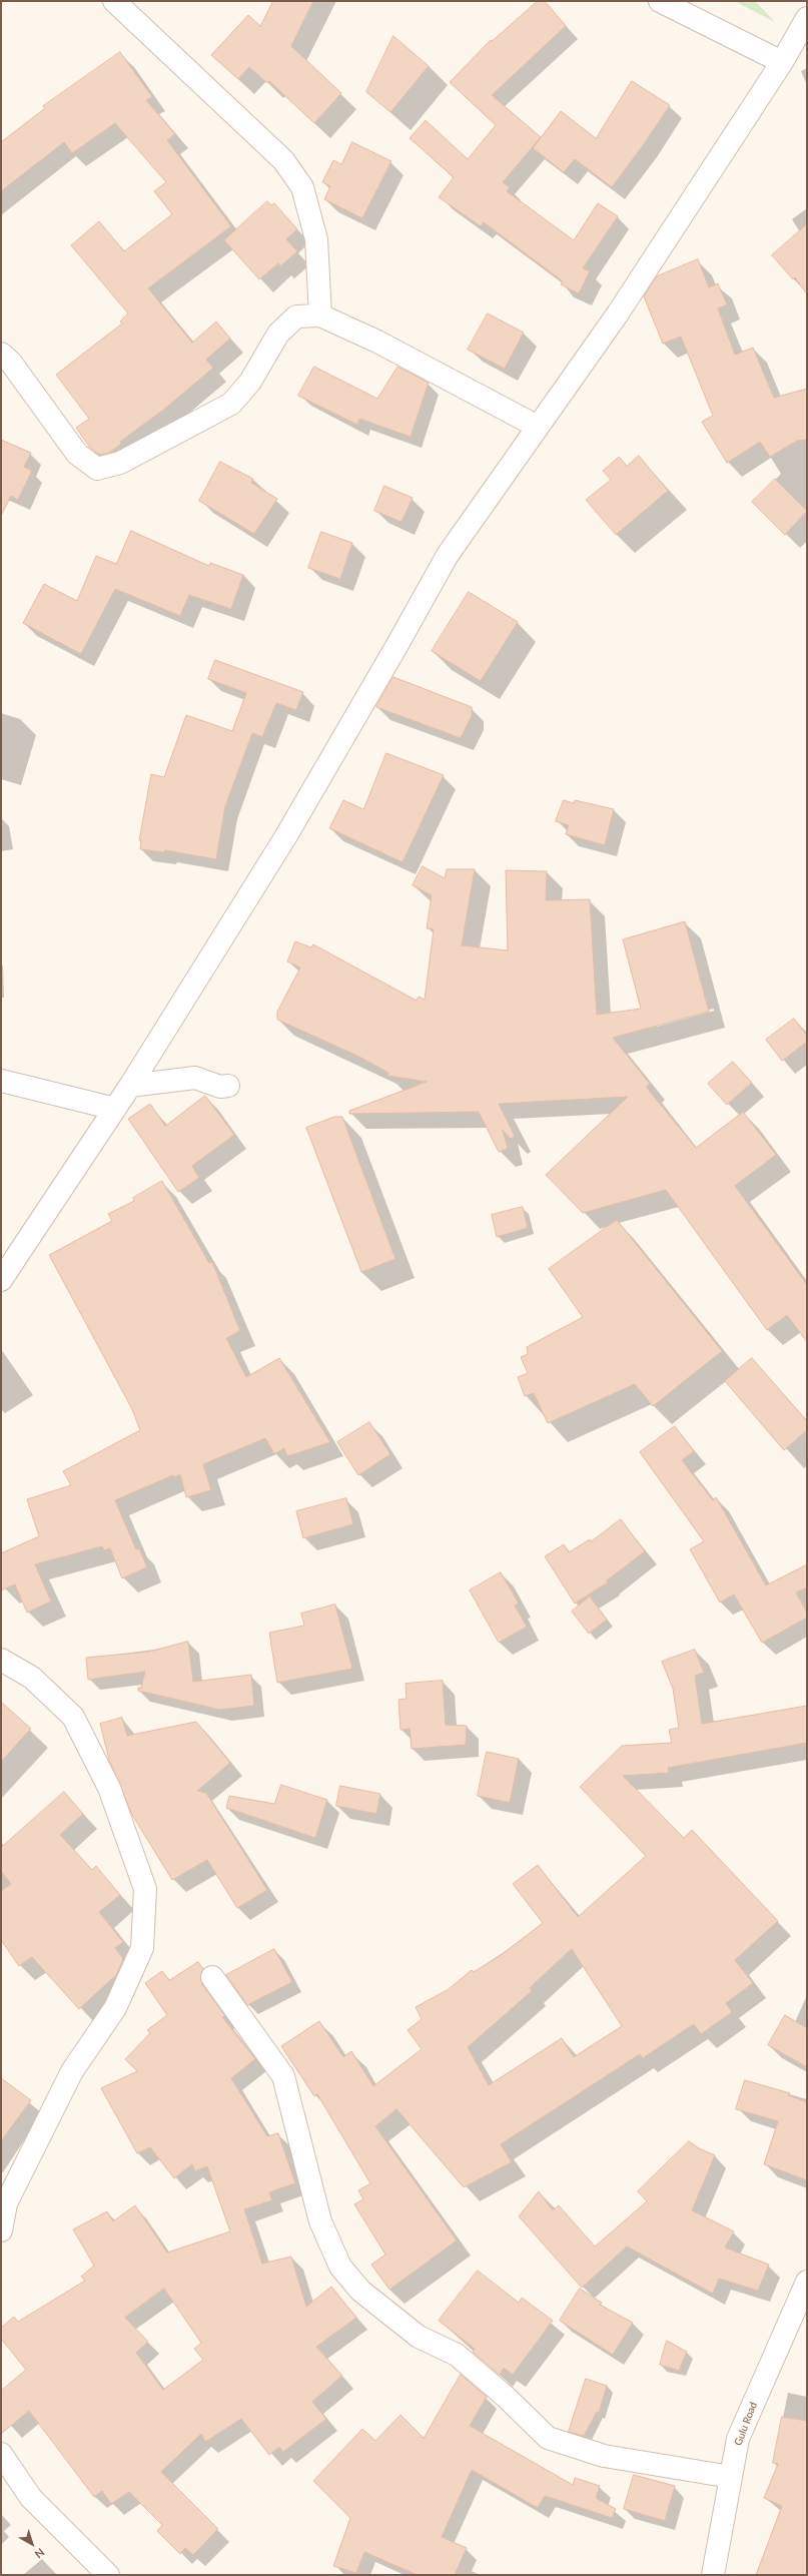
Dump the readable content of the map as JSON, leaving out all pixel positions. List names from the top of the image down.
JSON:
{
  "streets": {
    "street": ["Gulu Road"]
  },
  "north": "bottom right"
}
